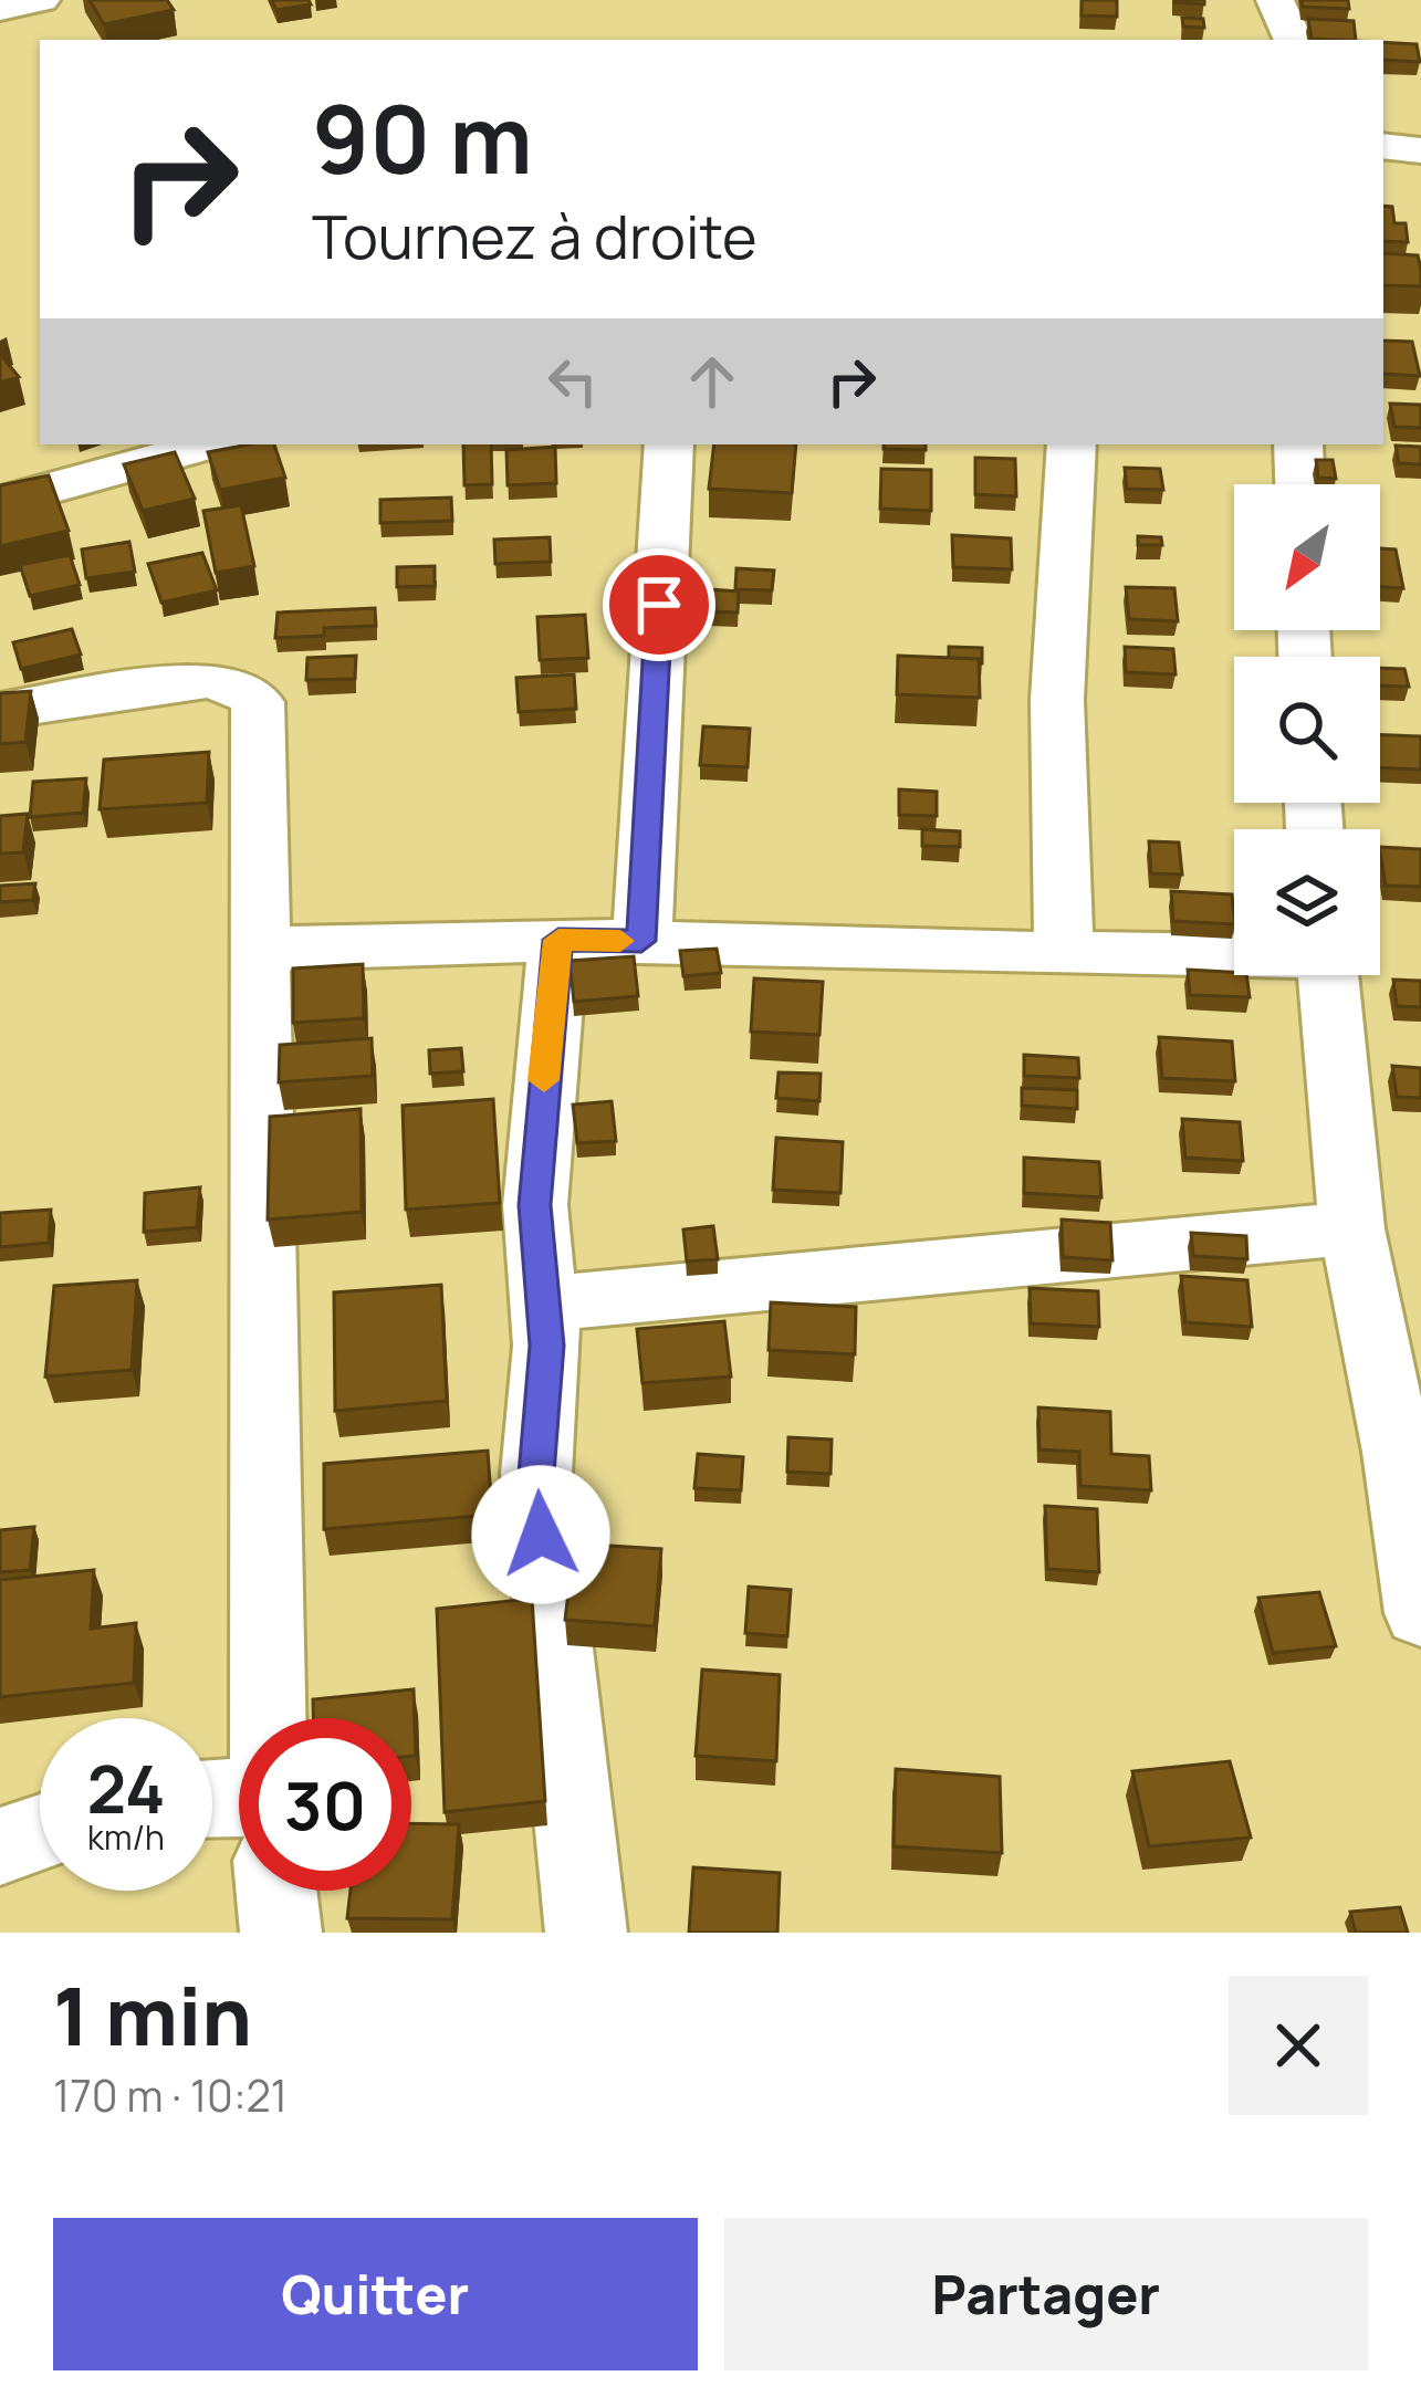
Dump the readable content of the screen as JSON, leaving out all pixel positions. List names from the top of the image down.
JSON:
{
  "north": "bottom left",
  "page": {
    "turn": ["90 m", "Tournez à droite"],
    "speed": "24 km/h",
    "limit": "30",
    "heading": ["1 min", "170 m · 10:21"],
    "buttons": ["Quitter", "Partager"]
  }
}
